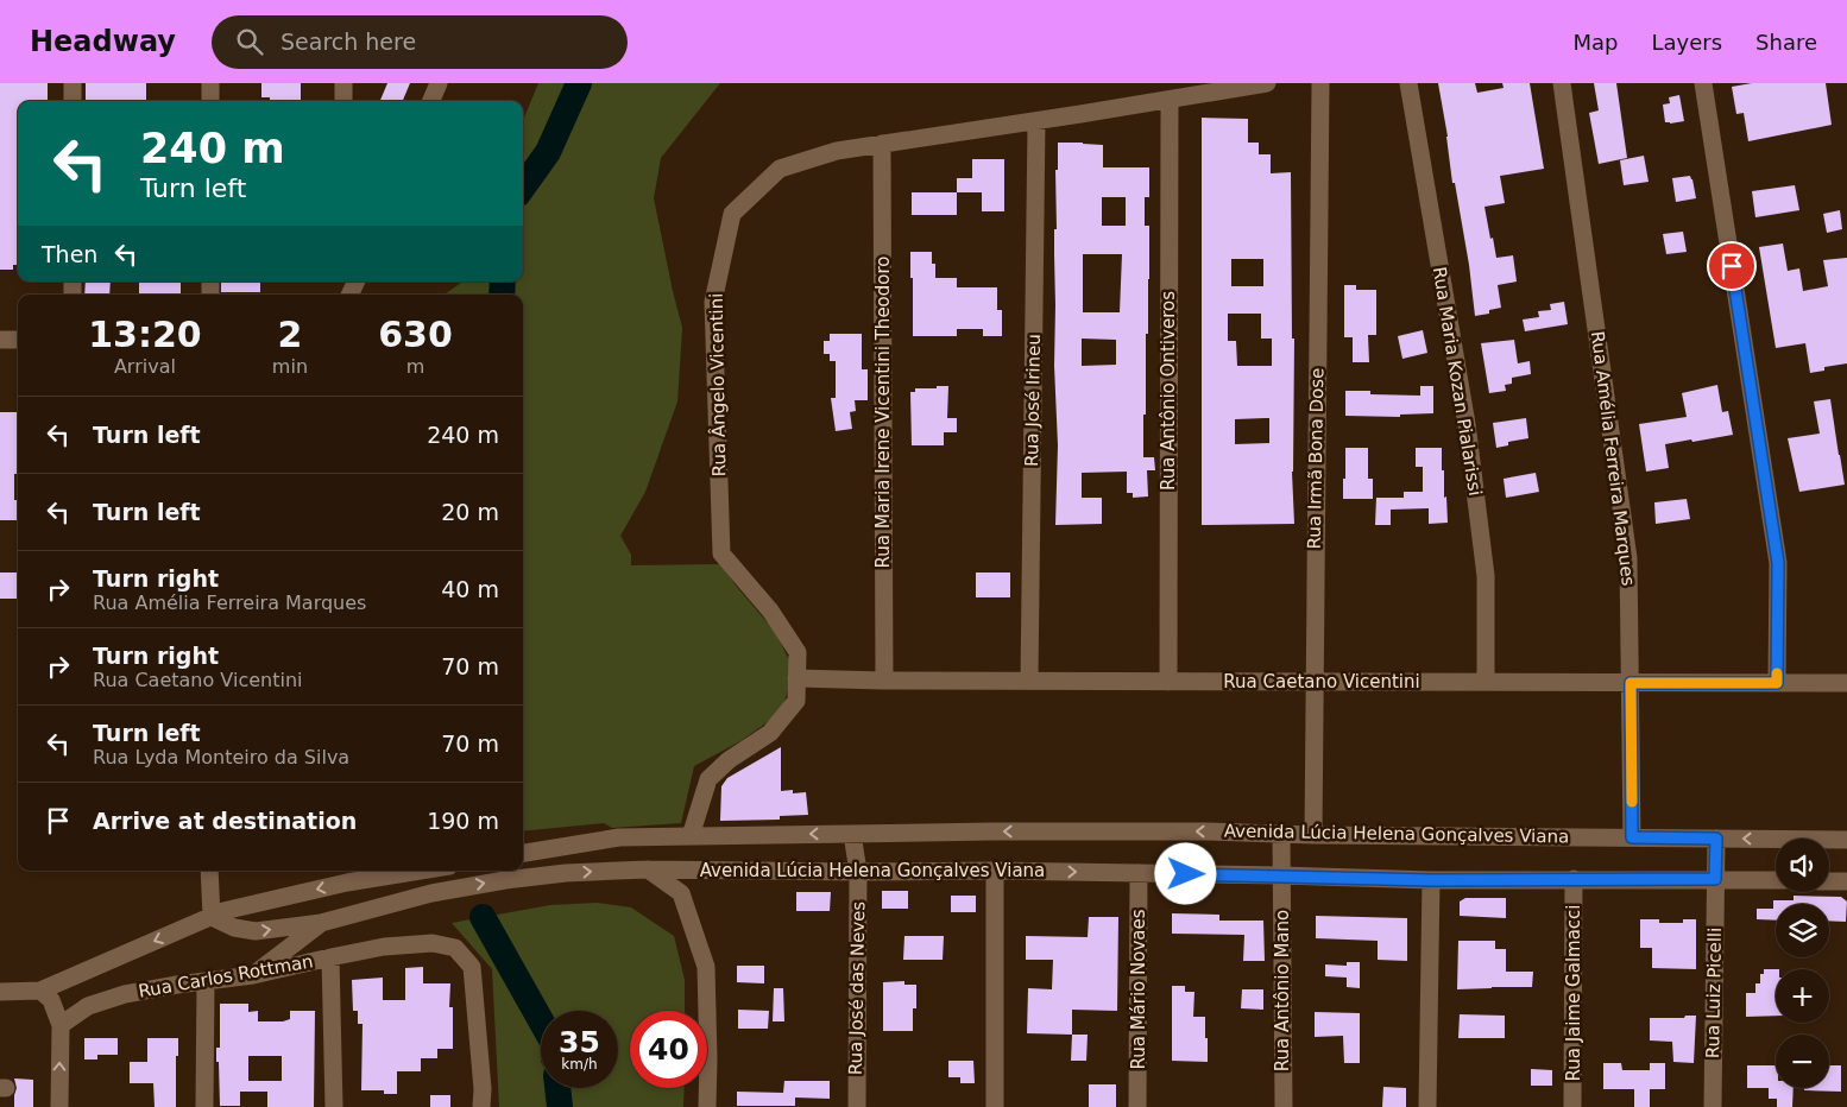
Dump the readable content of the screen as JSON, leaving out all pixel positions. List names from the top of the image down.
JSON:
{
  "streets": {
    "street": [
      "Rua Maria Kozan Pialarissi",
      "Rua Ângelo Vicentini",
      "Rua Antônio Ontiveros",
      "Rua José Irineu",
      "Rua Maria Irene Vicentini Theodoro",
      "Rua Irmã Bona Dose",
      "Rua Amélia Ferreira Marques",
      "Rua Caetano Vicentini",
      "Avenida Lúcia Helena Gonçalves Viana",
      "Rua Carlos Rottman",
      "Rua José das Neves",
      "Rua Mário Novaes",
      "Rua Antônio Mano",
      "Rua Jaime Galmacci",
      "Rua Luiz Picelli"
    ]
  },
  "crossings": [
    ["Rua Maria Kozan Pialarissi", "Rua Caetano Vicentini"],
    ["Rua Ângelo Vicentini", "Rua Antônio Ontiveros"],
    ["Rua Ângelo Vicentini", "Rua José Irineu"],
    ["Rua Ângelo Vicentini", "Rua Maria Irene Vicentini Theodoro"],
    ["Rua Ângelo Vicentini", "Rua Caetano Vicentini"],
    ["Rua Ângelo Vicentini", "Avenida Lúcia Helena Gonçalves Viana"],
    ["Rua Antônio Ontiveros", "Rua Caetano Vicentini"],
    ["Rua José Irineu", "Rua Caetano Vicentini"],
    ["Rua Maria Irene Vicentini Theodoro", "Rua Caetano Vicentini"],
    ["Rua Irmã Bona Dose", "Rua Caetano Vicentini"],
    ["Rua Irmã Bona Dose", "Avenida Lúcia Helena Gonçalves Viana"],
    ["Rua Amélia Ferreira Marques", "Rua Caetano Vicentini"],
    ["Rua Amélia Ferreira Marques", "Avenida Lúcia Helena Gonçalves Viana"],
    ["Avenida Lúcia Helena Gonçalves Viana", "Rua José das Neves"],
    ["Avenida Lúcia Helena Gonçalves Viana", "Rua Mário Novaes"],
    ["Avenida Lúcia Helena Gonçalves Viana", "Rua Antônio Mano"],
    ["Avenida Lúcia Helena Gonçalves Viana", "Rua Jaime Galmacci"],
    ["Avenida Lúcia Helena Gonçalves Viana", "Rua Luiz Picelli"]
  ],
  "page": {
    "header": "Headway",
    "search": "Search here",
    "nav": ["Map", "Layers", "Share"],
    "turn": ["240 m", "Turn left"],
    "then": "Then",
    "eta": [
      "13:20",
      "Arrival",
      "2",
      "min",
      "630",
      "m"
    ],
    "list": [
      {
        "name": "Turn left",
        "value": "240 m"
      },
      {
        "name": "Turn left",
        "value": "20 m"
      },
      {
        "name": "Turn right",
        "note": "Rua Amélia Ferreira Marques",
        "value": "40 m"
      },
      {
        "name": "Turn right",
        "note": "Rua Caetano Vicentini",
        "value": "70 m"
      },
      {
        "name": "Turn left",
        "note": "Rua Lyda Monteiro da Silva",
        "value": "70 m"
      },
      {
        "name": "Arrive at destination",
        "value": "190 m"
      }
    ],
    "map_buttons": ["+", "−"],
    "speed": "35 km/h",
    "limit": "40"
  }
}
